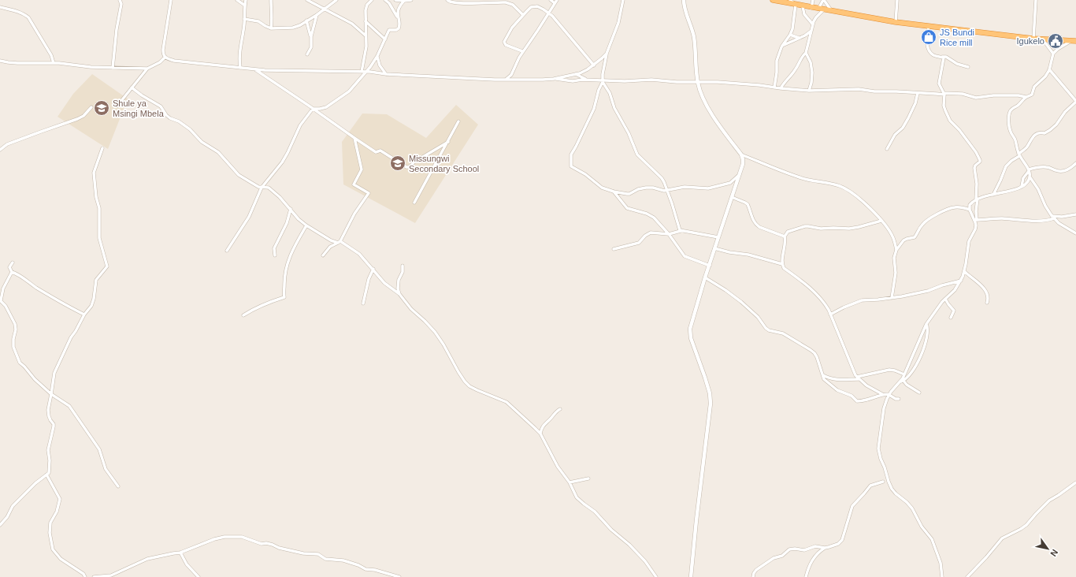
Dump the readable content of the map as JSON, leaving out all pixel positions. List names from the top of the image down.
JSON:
{
  "places": {
    "shop": ["JS Bundi Rice mill"],
    "public building": ["Igukelo"],
    "school or university": ["Shule ya Msingi Mbela", "Missungwi Secondary School"]
  },
  "north": "bottom right"
}
